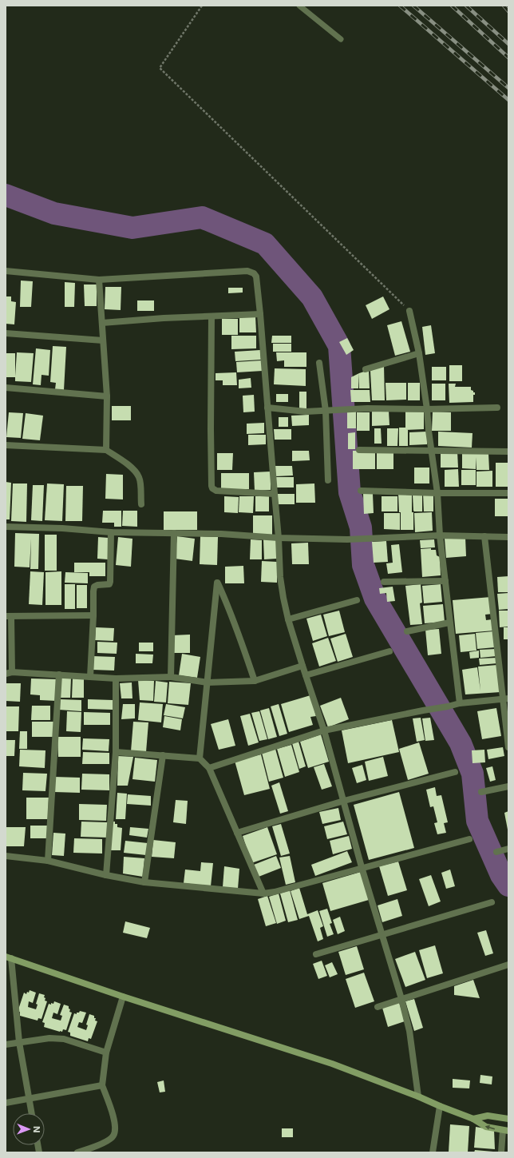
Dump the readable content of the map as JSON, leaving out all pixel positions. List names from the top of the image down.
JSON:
{
  "north": "right"
}
